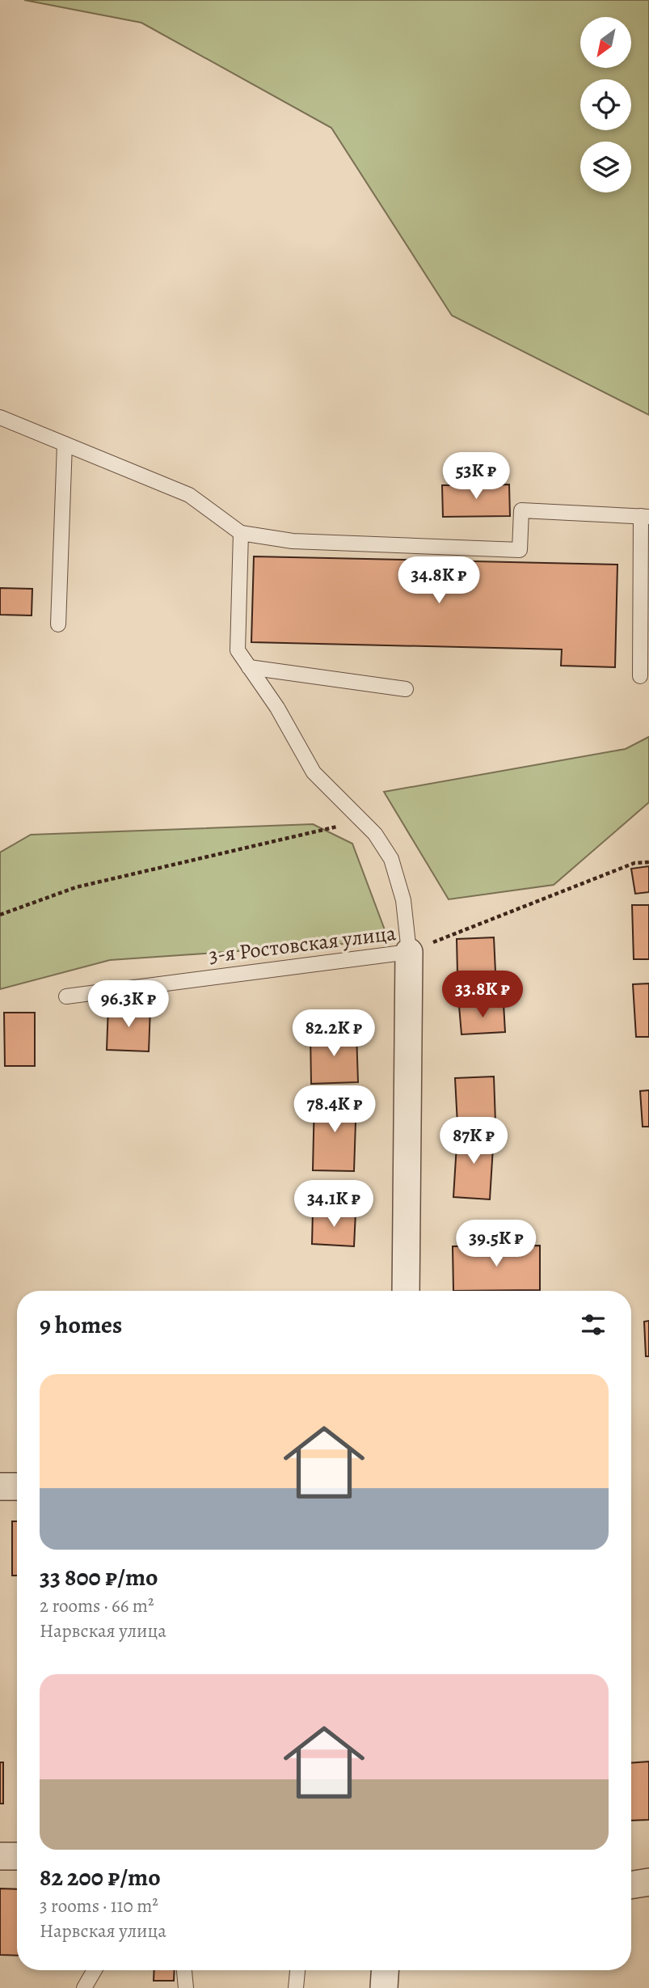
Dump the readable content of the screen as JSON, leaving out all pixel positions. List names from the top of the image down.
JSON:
{
  "streets": {
    "lane": ["3-я Ростовская улица"]
  },
  "north": "bottom left",
  "page": {
    "price": [
      "53K ₽",
      "34.8K ₽",
      "33.8K ₽",
      "96.3K ₽",
      "82.2K ₽",
      "78.4K ₽",
      "87K ₽",
      "34.1K ₽",
      "39.5K ₽"
    ],
    "heading": "9 homes",
    "list": [
      {
        "name": "33 800 ₽/mo",
        "note": "2 rooms · 66 m² · Нарвская улица"
      },
      {
        "name": "82 200 ₽/mo",
        "note": "3 rooms · 110 m² · Нарвская улица"
      }
    ]
  }
}
